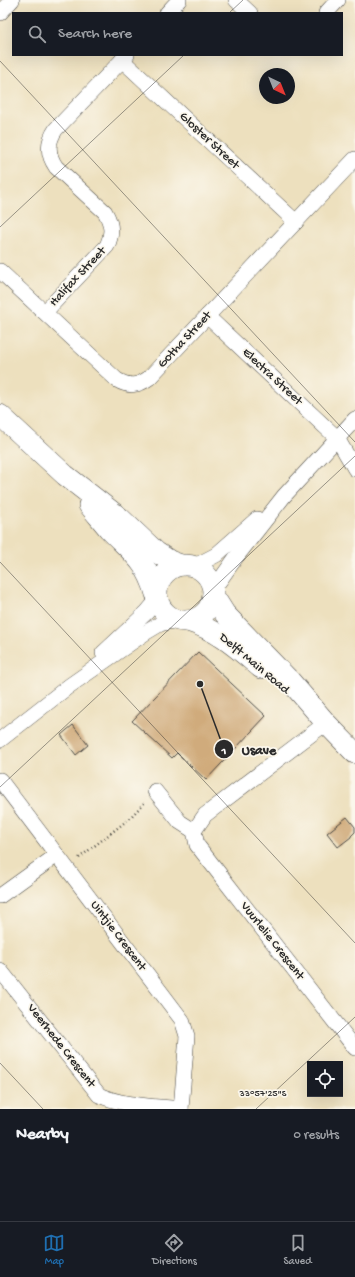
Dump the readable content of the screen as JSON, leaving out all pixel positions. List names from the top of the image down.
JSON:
{
  "streets": {
    "street": [
      "Gloster Street",
      "Halifax Street",
      "Gotha Street",
      "Electra Street",
      "Delft Main Road",
      "Uintjie Crescent",
      "Vuurlelie Crescent",
      "Veerhede Crescent"
    ]
  },
  "crossings": [
    ["Gloster Street", "Halifax Street"],
    ["Gloster Street", "Gotha Street"],
    ["Halifax Street", "Gotha Street"],
    ["Gotha Street", "Electra Street"],
    ["Uintjie Crescent", "Veerhede Crescent"]
  ],
  "places": ["Usave"],
  "north": "bottom right",
  "page": {
    "search": "Search here",
    "heading": ["Nearby", "0 results"],
    "nav": ["Map", "Directions", "Saved"]
  },
  "coordinates": ["33°57'25\"S"]
}
